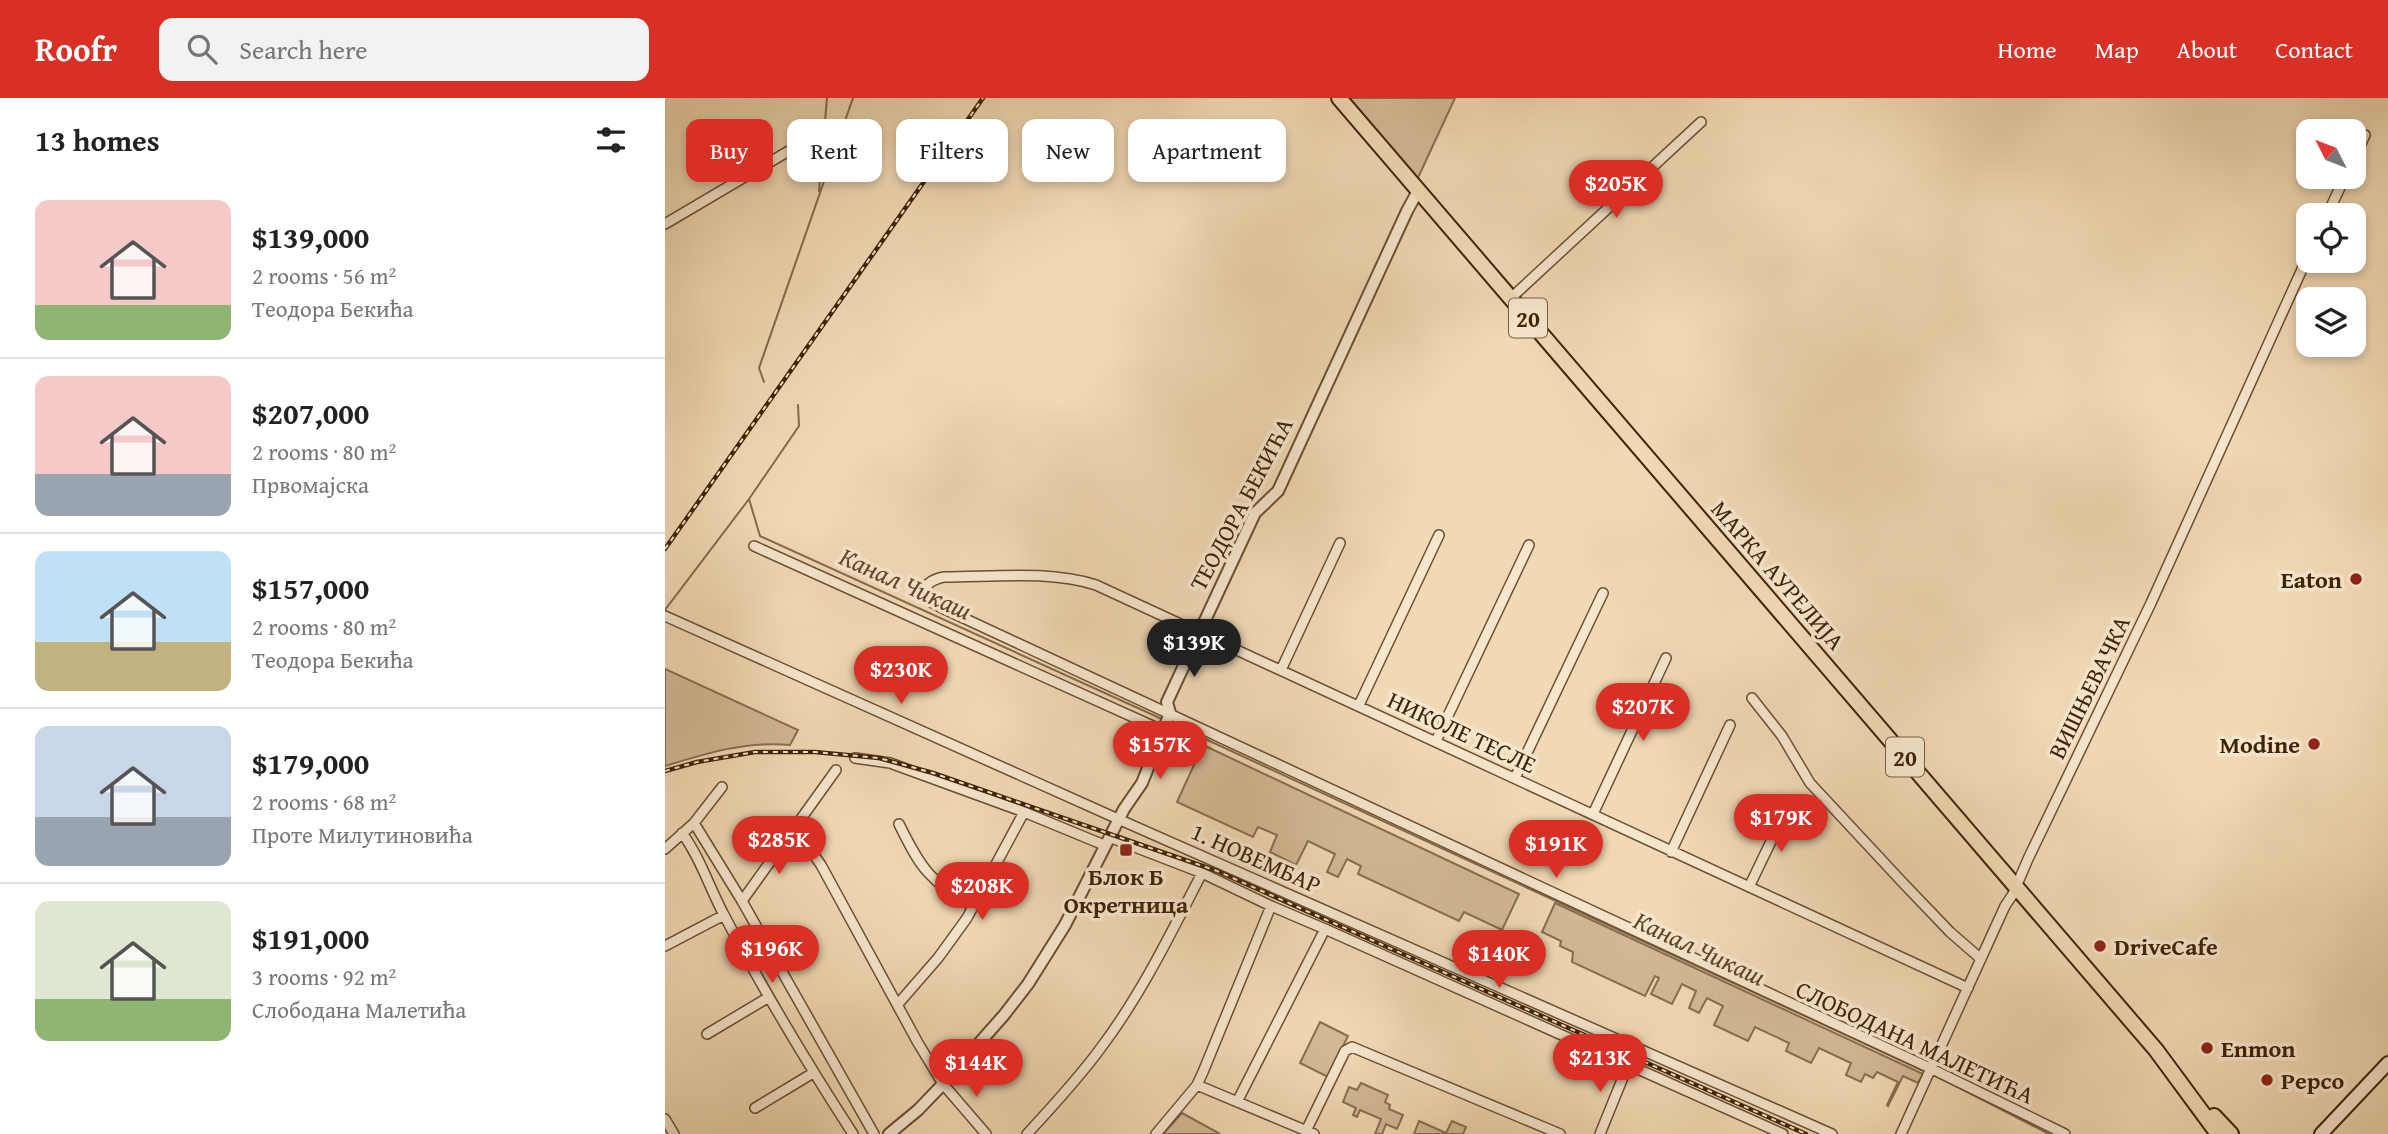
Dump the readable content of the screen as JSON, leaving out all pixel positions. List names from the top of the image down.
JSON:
{
  "streets": {
    "main road": ["20", "МАРКА АУРЕЛИЈА"],
    "street": [
      "ТЕОДОРА БЕКИЋА",
      "ВИШЊЕВАЧКА",
      "НИКОЛЕ ТЕСЛЕ",
      "1. НОВЕМБАР",
      "СЛОБОДАНА МАЛЕТИЋА"
    ]
  },
  "crossings": [
    ["ТЕОДОРА БЕКИЋА", "МАРКА АУРЕЛИЈА"],
    ["ТЕОДОРА БЕКИЋА", "НИКОЛЕ ТЕСЛЕ"],
    ["ТЕОДОРА БЕКИЋА", "1. НОВЕМБАР"],
    ["ТЕОДОРА БЕКИЋА", "СЛОБОДАНА МАЛЕТИЋА"],
    ["МАРКА АУРЕЛИЈА", "ВИШЊЕВАЧКА"],
    ["ВИШЊЕВАЧКА", "НИКОЛЕ ТЕСЛЕ"],
    ["ВИШЊЕВАЧКА", "СЛОБОДАНА МАЛЕТИЋА"],
    ["НИКОЛЕ ТЕСЛЕ", "СЛОБОДАНА МАЛЕТИЋА"]
  ],
  "water": ["Канал Чикаш"],
  "places": {
    "other": [
      "Eaton",
      "Modine",
      "DriveCafe",
      "Enmon",
      "Pepco"
    ],
    "transit": ["Блок Б Окретница"]
  },
  "north": "top left",
  "page": {
    "header": "Roofr",
    "search": "Search here",
    "nav": [
      "Home",
      "Map",
      "About",
      "Contact"
    ],
    "heading": "13 homes",
    "chip": [
      "Buy",
      "Rent",
      "Filters",
      "New",
      "Apartment"
    ],
    "price": [
      "$205K",
      "$139K",
      "$230K",
      "$207K",
      "$157K",
      "$179K",
      "$285K",
      "$191K",
      "$208K",
      "$196K",
      "$140K",
      "$213K",
      "$144K"
    ],
    "list": [
      {
        "name": "$139,000",
        "note": "2 rooms · 56 m² · Теодора Бекића"
      },
      {
        "name": "$207,000",
        "note": "2 rooms · 80 m² · Првомајска"
      },
      {
        "name": "$157,000",
        "note": "2 rooms · 80 m² · Теодора Бекића"
      },
      {
        "name": "$179,000",
        "note": "2 rooms · 68 m² · Проте Милутиновића"
      },
      {
        "name": "$191,000",
        "note": "3 rooms · 92 m² · Слободана Малетића"
      }
    ]
  }
}
